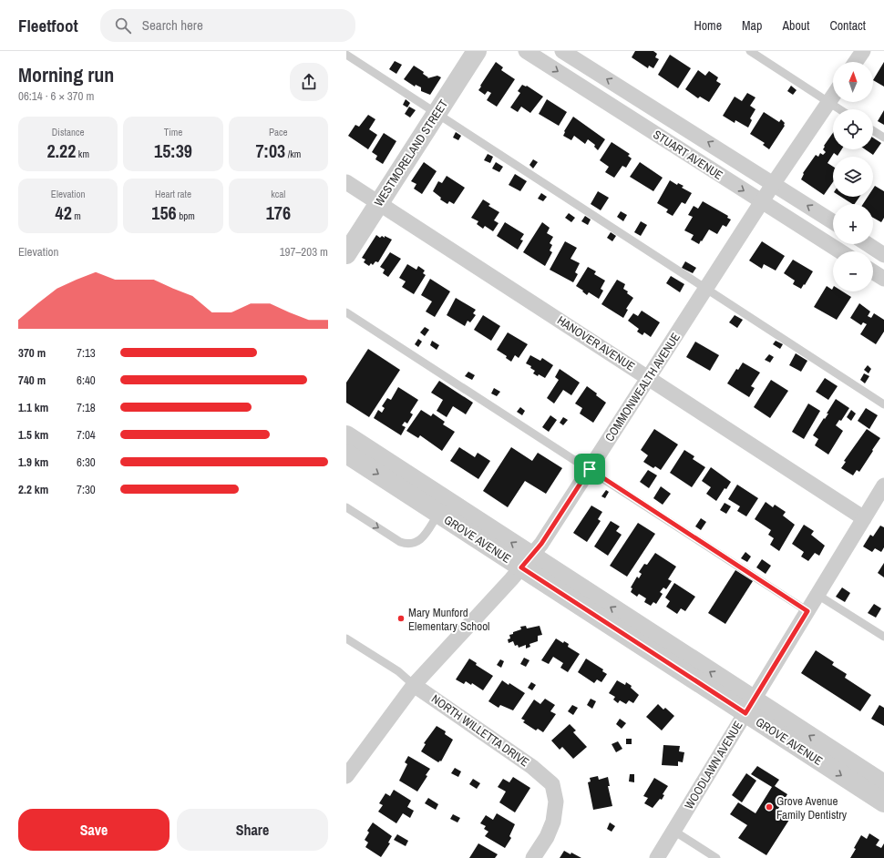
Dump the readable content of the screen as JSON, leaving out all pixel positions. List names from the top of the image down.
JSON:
{
  "streets": {
    "street": [
      "WESTMORELAND STREET",
      "STUART AVENUE",
      "HANOVER AVENUE",
      "COMMONWEALTH AVENUE",
      "GROVE AVENUE",
      "NORTH WILLETTA DRIVE",
      "WOODLAWN AVENUE"
    ]
  },
  "crossings": [
    ["WESTMORELAND STREET", "HANOVER AVENUE"],
    ["STUART AVENUE", "COMMONWEALTH AVENUE"],
    ["HANOVER AVENUE", "COMMONWEALTH AVENUE"],
    ["HANOVER AVENUE", "WOODLAWN AVENUE"],
    ["COMMONWEALTH AVENUE", "GROVE AVENUE"],
    ["COMMONWEALTH AVENUE", "NORTH WILLETTA DRIVE"],
    ["GROVE AVENUE", "WOODLAWN AVENUE"]
  ],
  "places": ["Mary Munford Elementary School", "Grove Avenue Family Dentistry"],
  "north": "top",
  "page": {
    "header": "Fleetfoot",
    "search": "Search here",
    "nav": [
      "Home",
      "Map",
      "About",
      "Contact"
    ],
    "heading": ["Morning run", "06:14 · 6 × 370 m"],
    "map_buttons": ["+", "−"],
    "stats": [
      ["Distance", "2.22 km"],
      ["Time", "15:39"],
      ["Pace", "7:03 /km"],
      ["Elevation", "42 m"],
      ["Heart rate", "156 bpm"],
      ["kcal", "176"]
    ],
    "chart": ["Elevation", "197–203 m"],
    "list": [
      {
        "name": "370 m",
        "note": "7:13"
      },
      {
        "name": "740 m",
        "note": "6:40"
      },
      {
        "name": "1.1 km",
        "note": "7:18"
      },
      {
        "name": "1.5 km",
        "note": "7:04"
      },
      {
        "name": "1.9 km",
        "note": "6:30"
      },
      {
        "name": "2.2 km",
        "note": "7:30"
      }
    ],
    "buttons": ["Save", "Share"]
  }
}
